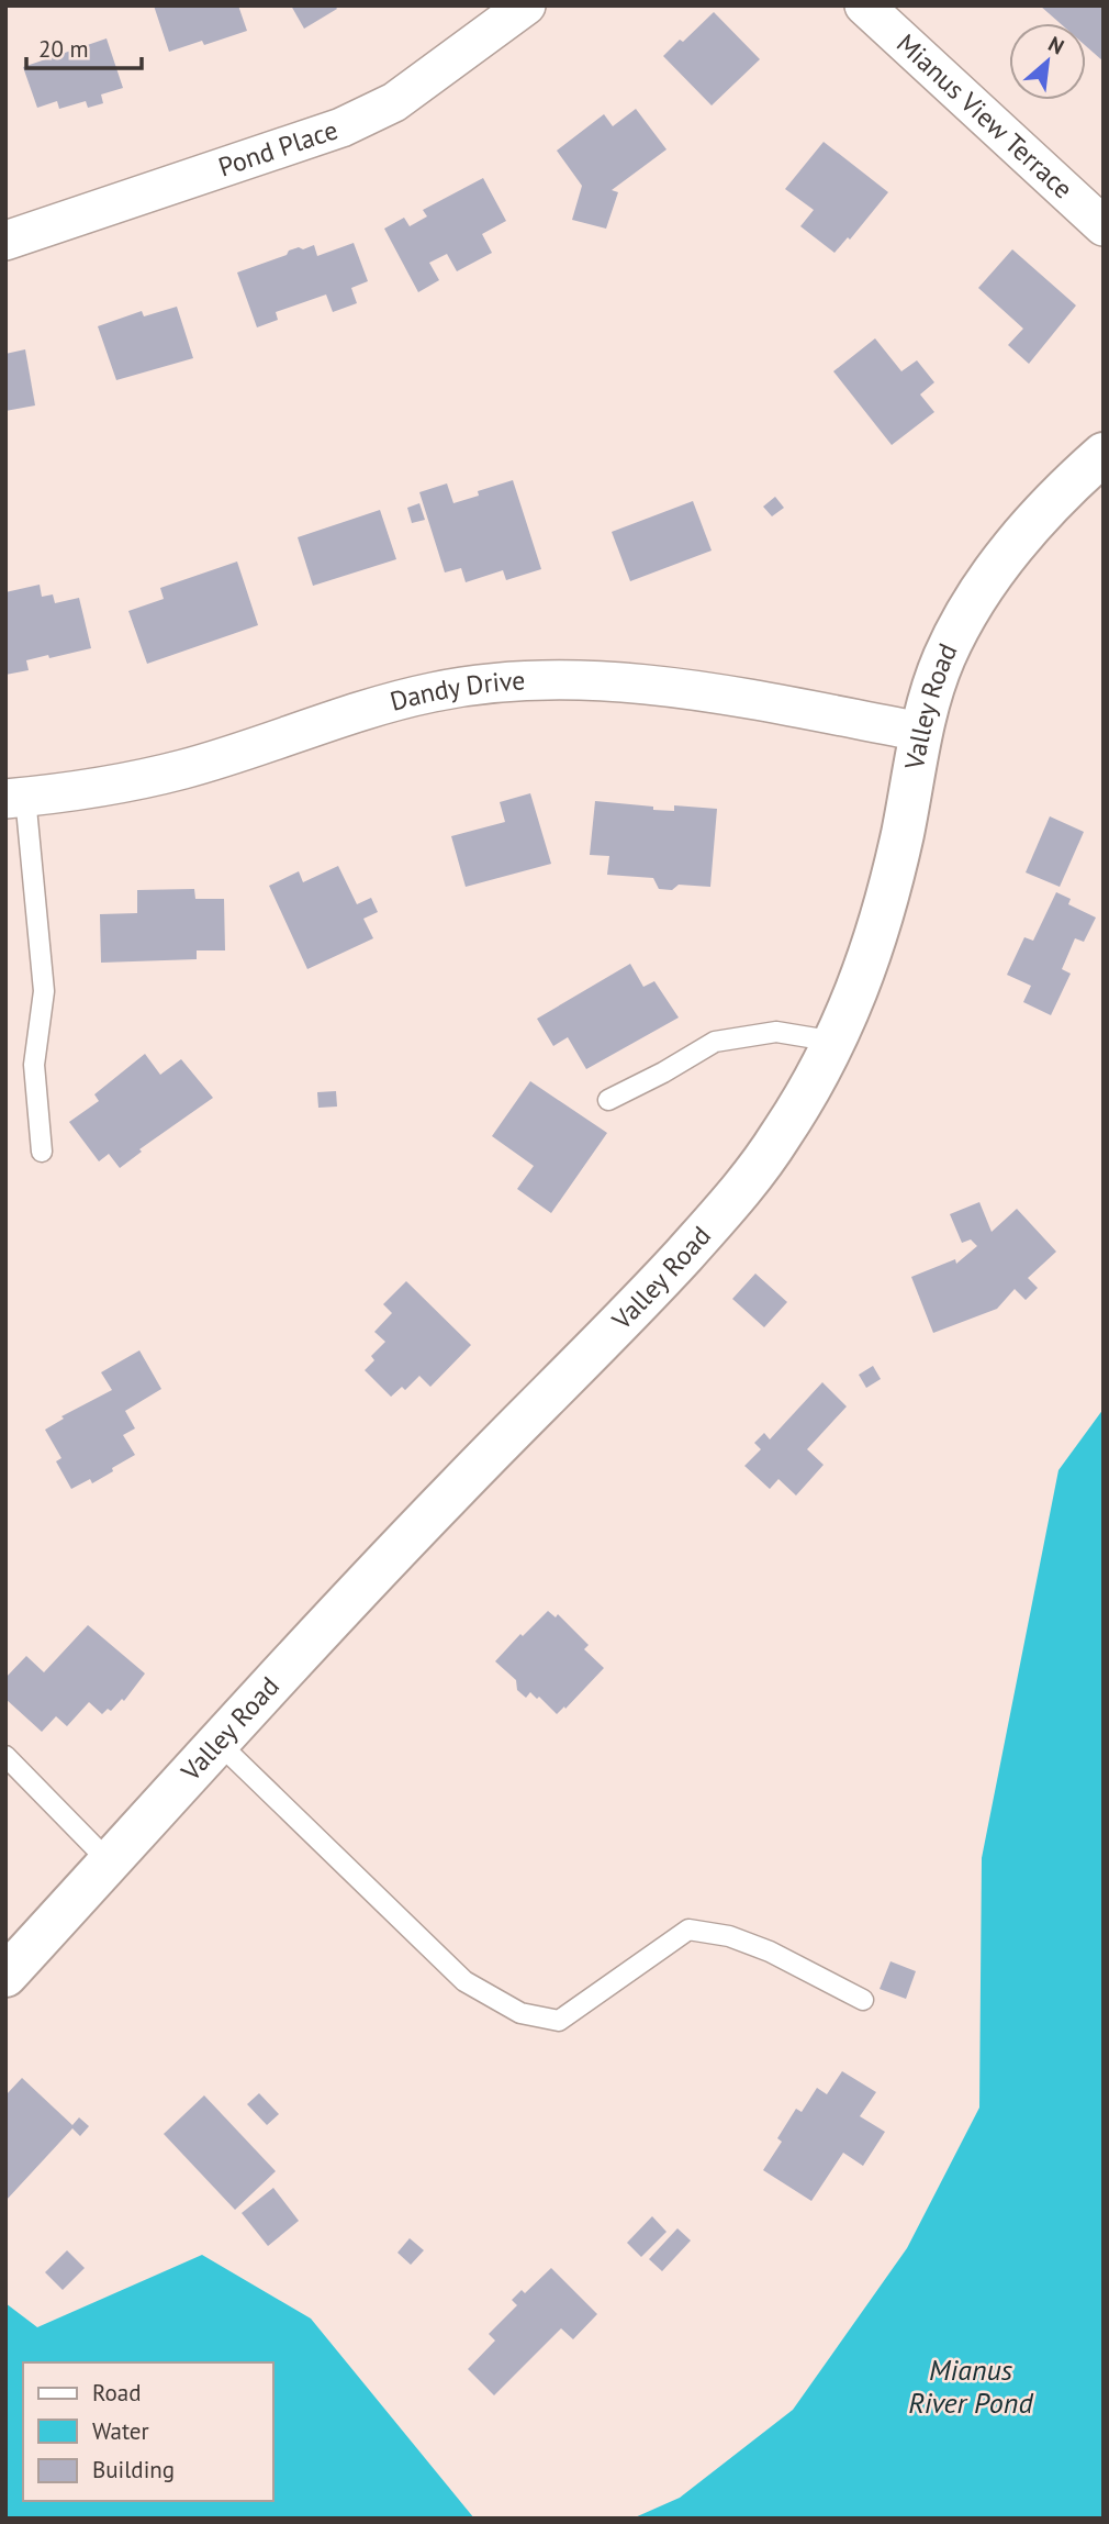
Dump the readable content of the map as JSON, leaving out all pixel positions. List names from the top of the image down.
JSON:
{
  "streets": {
    "main road": ["Valley Road"],
    "street": ["Mianus View Terrace", "Pond Place", "Dandy Drive"]
  },
  "crossings": [
    ["Dandy Drive", "Valley Road"]
  ],
  "water": ["Mianus River Pond"],
  "legend": ["Road", "Water", "Building"],
  "scale_bar": "20 m",
  "north": "top right"
}
